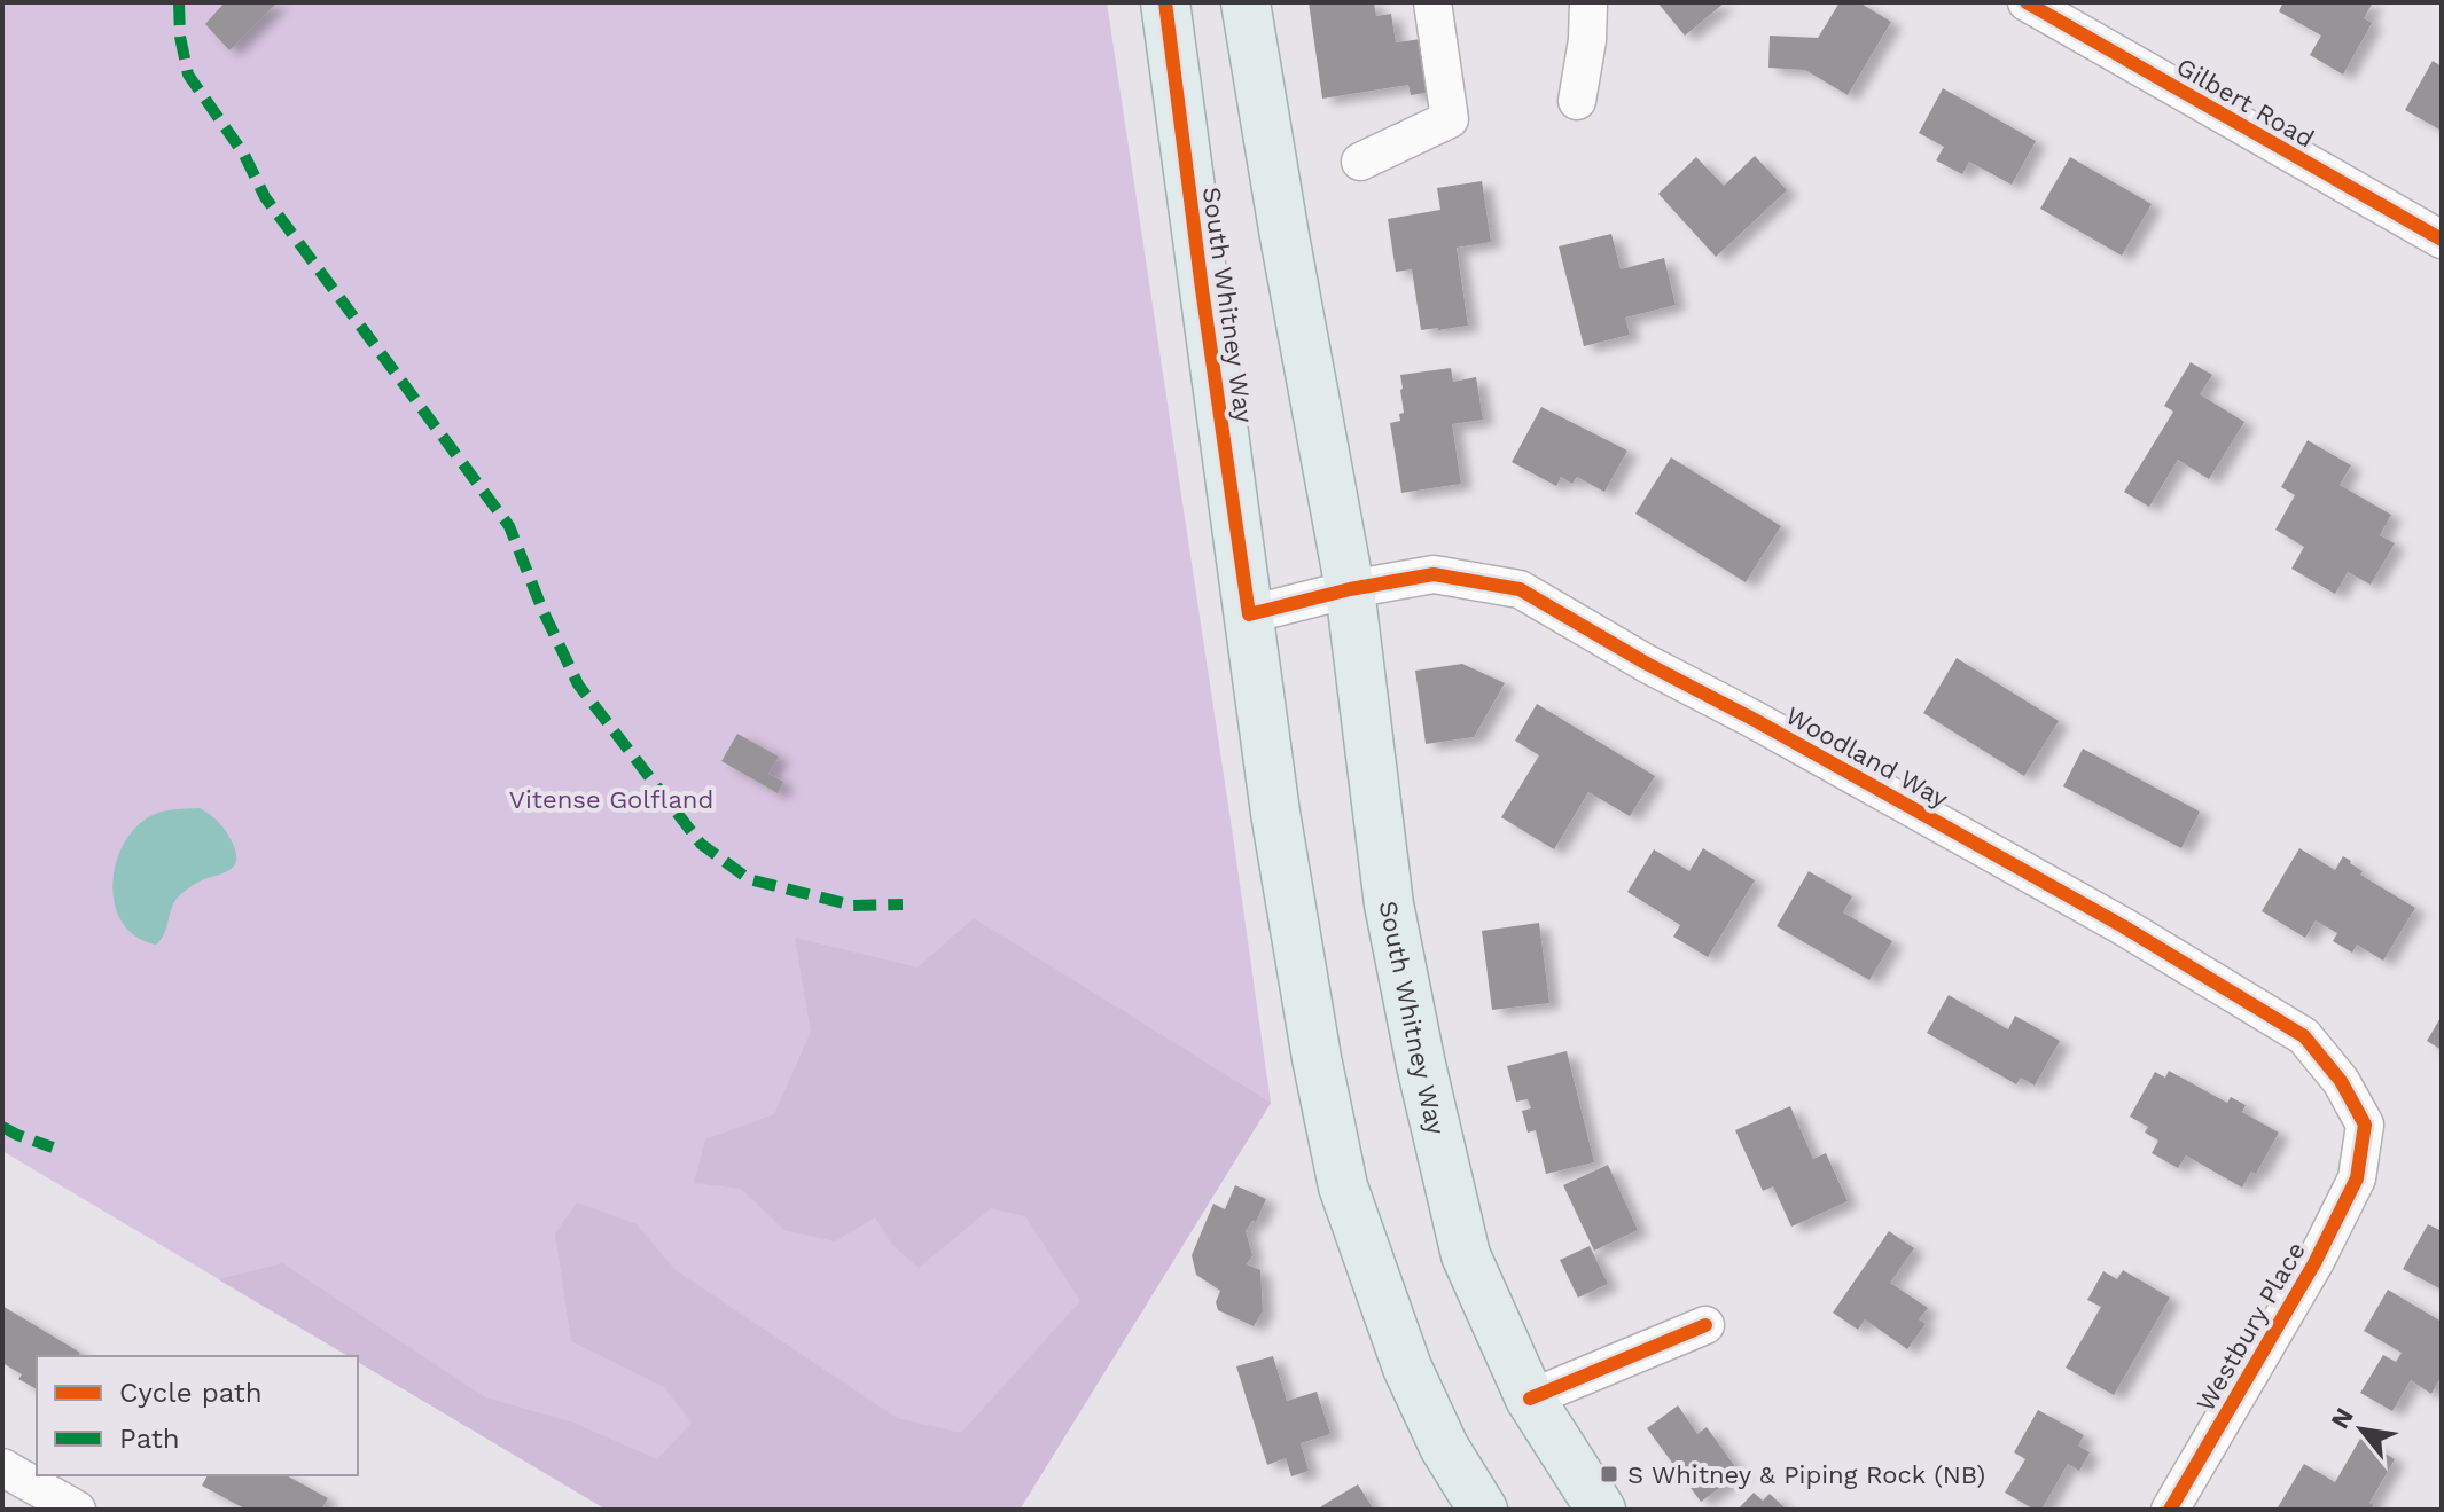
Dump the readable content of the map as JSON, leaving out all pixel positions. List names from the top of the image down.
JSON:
{
  "streets": {
    "main road": ["South Whitney Way"],
    "street": ["Gilbert Road", "Woodland Way", "Westbury Place"]
  },
  "crossings": [
    ["South Whitney Way", "Woodland Way"],
    ["Woodland Way", "Westbury Place"]
  ],
  "parks": ["Vitense Golfland"],
  "places": {
    "transit": ["S Whitney & Piping Rock (NB)"]
  },
  "legend": ["Cycle path", "Path"],
  "north": "top left"
}
